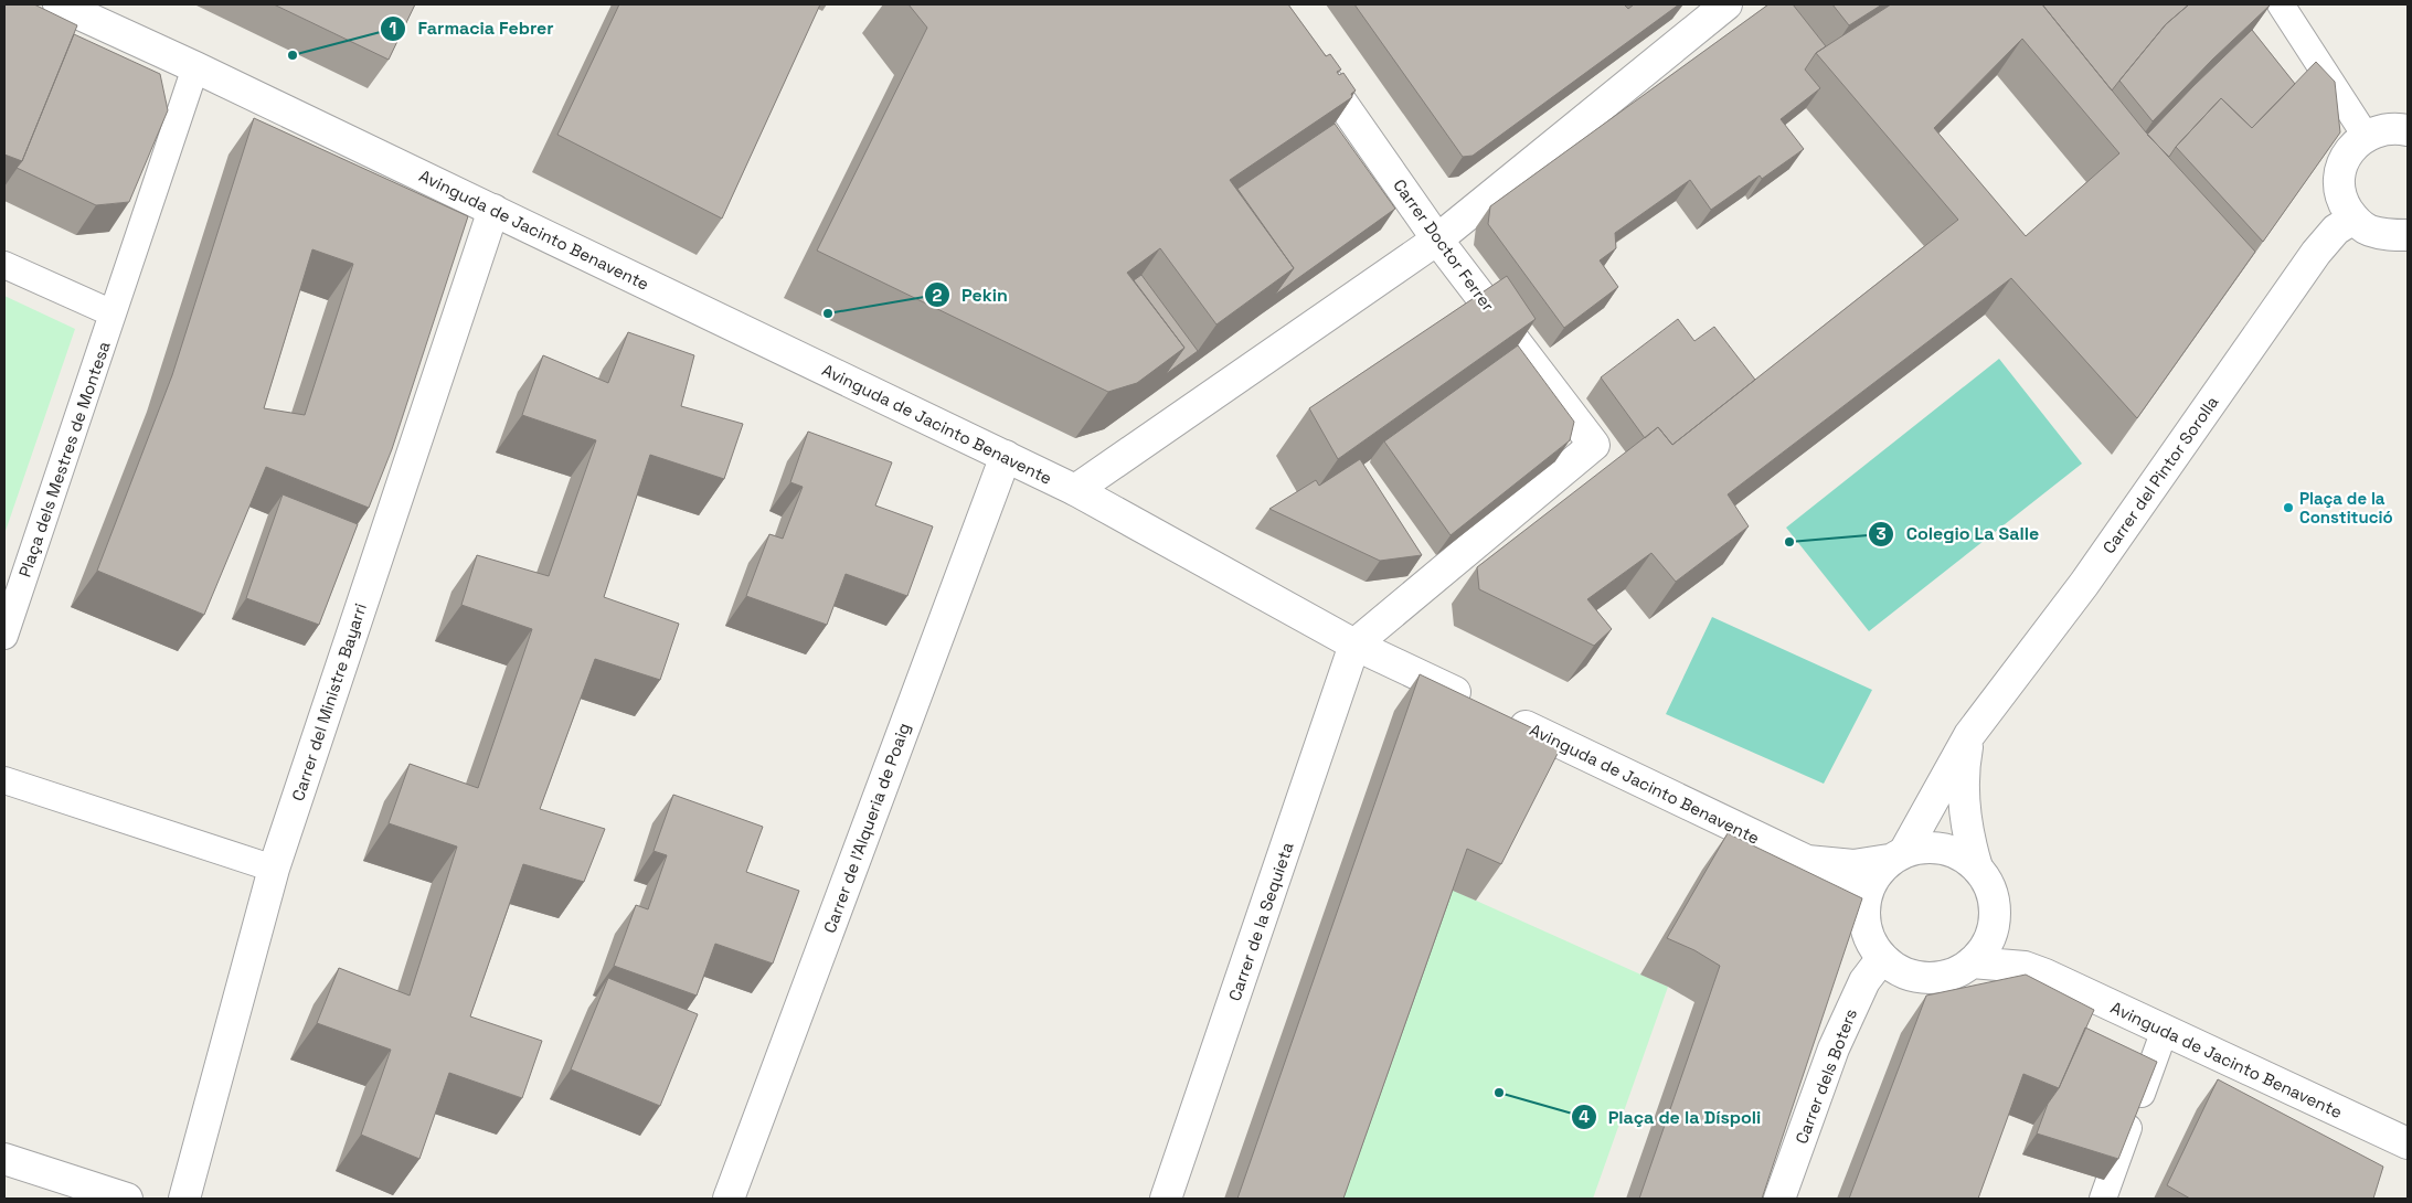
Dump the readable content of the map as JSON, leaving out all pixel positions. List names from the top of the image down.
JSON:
{
  "streets": {
    "street": [
      "Avinguda de Jacinto Benavente",
      "Carrer Doctor Ferrer",
      "Plaça dels Mestres de Montesa",
      "Carrer del Pintor Sorolla",
      "Carrer del Ministre Bayarri",
      "Carrer de l'Alqueria de Poaig",
      "Carrer de la Sequieta",
      "Carrer dels Boters"
    ]
  },
  "crossings": [
    ["Avinguda de Jacinto Benavente", "Carrer Doctor Ferrer"],
    ["Avinguda de Jacinto Benavente", "Plaça dels Mestres de Montesa"],
    ["Avinguda de Jacinto Benavente", "Carrer del Pintor Sorolla"],
    ["Avinguda de Jacinto Benavente", "Carrer del Ministre Bayarri"],
    ["Avinguda de Jacinto Benavente", "Carrer de l'Alqueria de Poaig"],
    ["Avinguda de Jacinto Benavente", "Carrer de la Sequieta"],
    ["Avinguda de Jacinto Benavente", "Carrer dels Boters"],
    ["Carrer Doctor Ferrer", "Carrer de la Sequieta"],
    ["Carrer del Pintor Sorolla", "Carrer dels Boters"]
  ],
  "places": [
    "Farmacia Febrer",
    "Pekin",
    "Plaça de la Constitució",
    "Colegio La Salle",
    "Plaça de la Díspoli"
  ]
}
